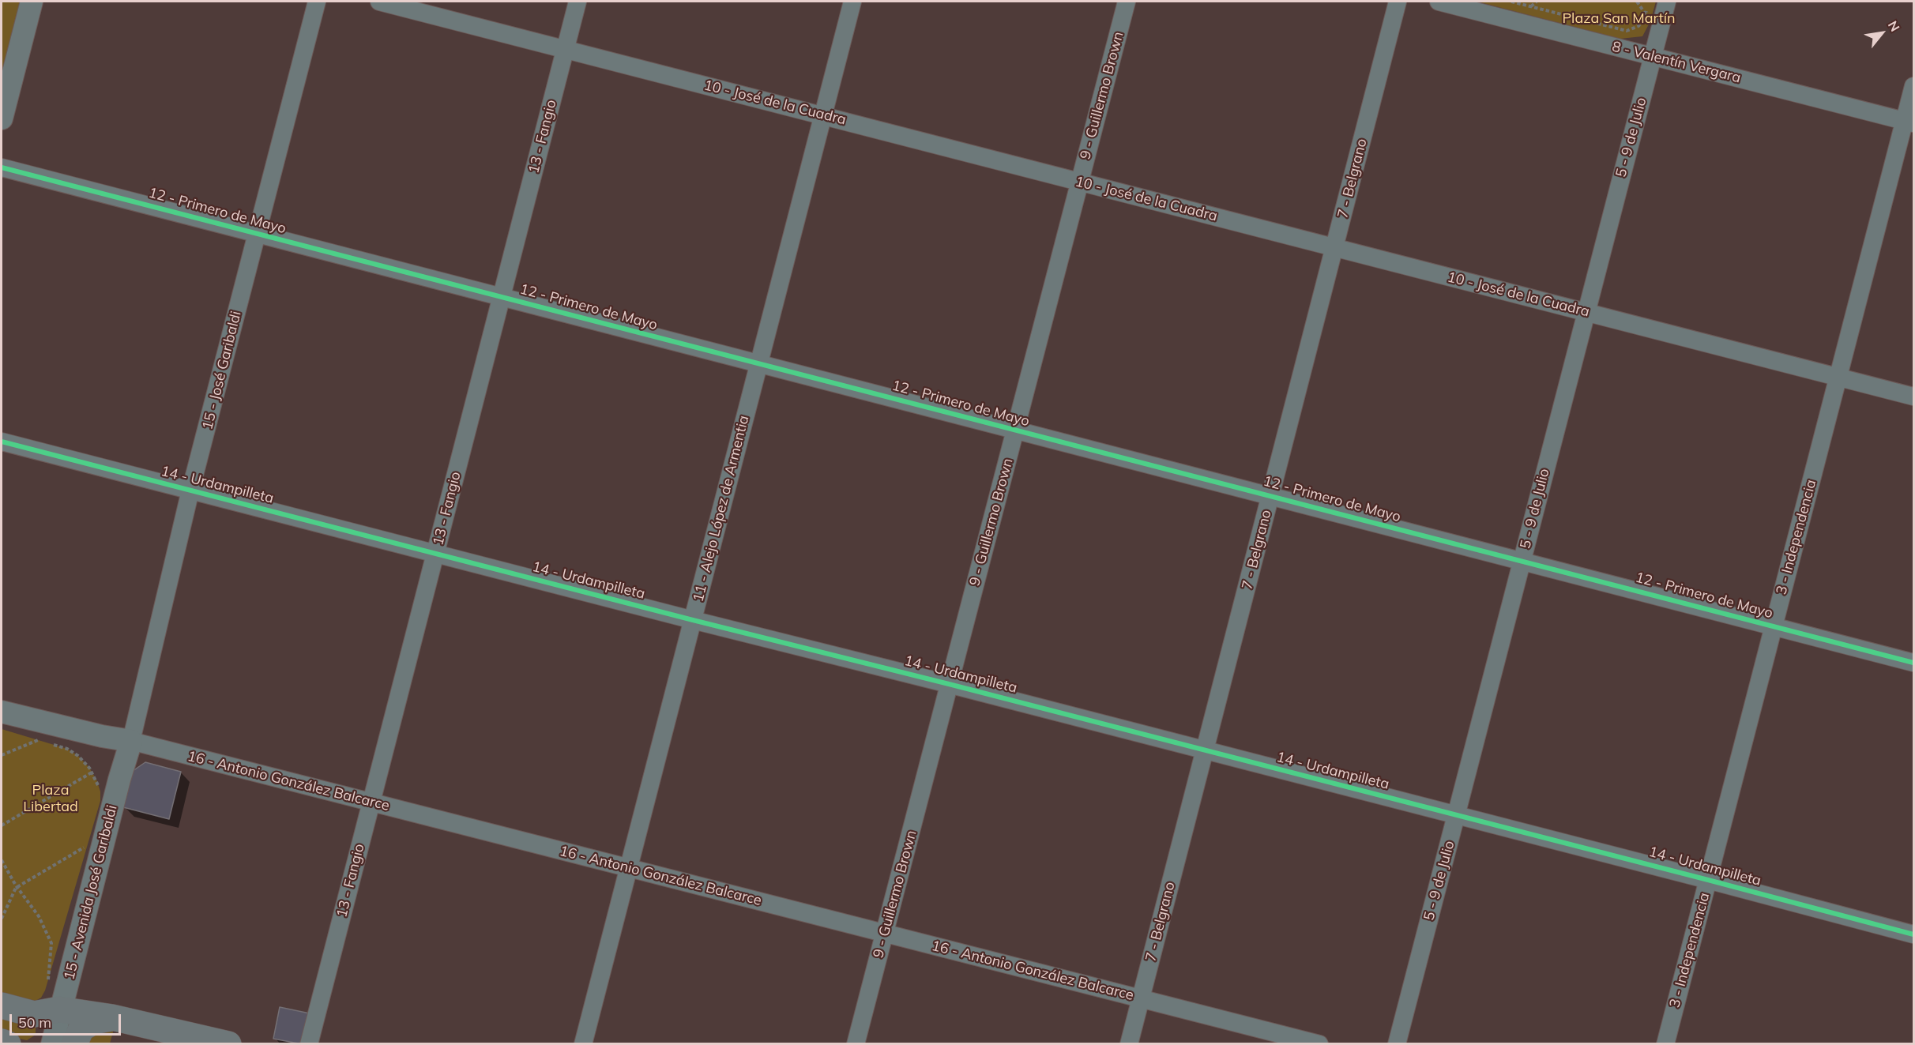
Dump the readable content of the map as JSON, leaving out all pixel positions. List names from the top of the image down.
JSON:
{
  "streets": {
    "street": [
      "8 - Valentín Vergara",
      "9 - Guillermo Brown",
      "10 - José de la Cuadra",
      "13 - Fangio",
      "5 - 9 de Julio",
      "7 - Belgrano",
      "12 - Primero de Mayo",
      "15 - José Garibaldi",
      "14 - Urdampilleta",
      "11 - Alejo López de Armentia",
      "3 - Independencia",
      "16 - Antonio González Balcarce",
      "15 - Avenida José Garibaldi"
    ]
  },
  "crossings": [
    ["8 - Valentín Vergara", "5 - 9 de Julio"],
    ["8 - Valentín Vergara", "3 - Independencia"],
    ["9 - Guillermo Brown", "10 - José de la Cuadra"],
    ["9 - Guillermo Brown", "12 - Primero de Mayo"],
    ["9 - Guillermo Brown", "14 - Urdampilleta"],
    ["9 - Guillermo Brown", "16 - Antonio González Balcarce"],
    ["10 - José de la Cuadra", "13 - Fangio"],
    ["10 - José de la Cuadra", "5 - 9 de Julio"],
    ["10 - José de la Cuadra", "7 - Belgrano"],
    ["10 - José de la Cuadra", "11 - Alejo López de Armentia"],
    ["10 - José de la Cuadra", "3 - Independencia"],
    ["13 - Fangio", "12 - Primero de Mayo"],
    ["13 - Fangio", "14 - Urdampilleta"],
    ["13 - Fangio", "16 - Antonio González Balcarce"],
    ["5 - 9 de Julio", "12 - Primero de Mayo"],
    ["5 - 9 de Julio", "14 - Urdampilleta"],
    ["7 - Belgrano", "12 - Primero de Mayo"],
    ["7 - Belgrano", "14 - Urdampilleta"],
    ["7 - Belgrano", "16 - Antonio González Balcarce"],
    ["12 - Primero de Mayo", "15 - José Garibaldi"],
    ["12 - Primero de Mayo", "11 - Alejo López de Armentia"],
    ["12 - Primero de Mayo", "3 - Independencia"],
    ["15 - José Garibaldi", "14 - Urdampilleta"],
    ["15 - José Garibaldi", "16 - Antonio González Balcarce"],
    ["15 - José Garibaldi", "15 - Avenida José Garibaldi"],
    ["14 - Urdampilleta", "11 - Alejo López de Armentia"],
    ["14 - Urdampilleta", "3 - Independencia"],
    ["11 - Alejo López de Armentia", "16 - Antonio González Balcarce"],
    ["16 - Antonio González Balcarce", "15 - Avenida José Garibaldi"]
  ],
  "parks": ["Plaza San Martín", "Plaza Libertad"],
  "scale_bar": "50 m",
  "north": "top right"
}
